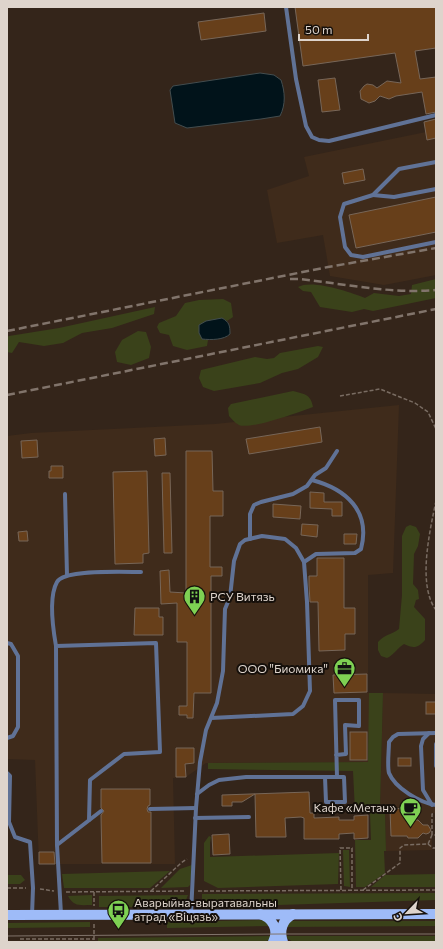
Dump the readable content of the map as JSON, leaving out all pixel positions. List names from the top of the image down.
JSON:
{
  "places": {
    "building": ["РСУ Витязь"],
    "office": ["ООО \"Биомика\""],
    "cafe": ["Кафе «Метан»"],
    "bus stop": ["Аварыйна-выратавальны атрад «Віцязь»"]
  },
  "scale_bar": "50 m",
  "north": "bottom left"
}
